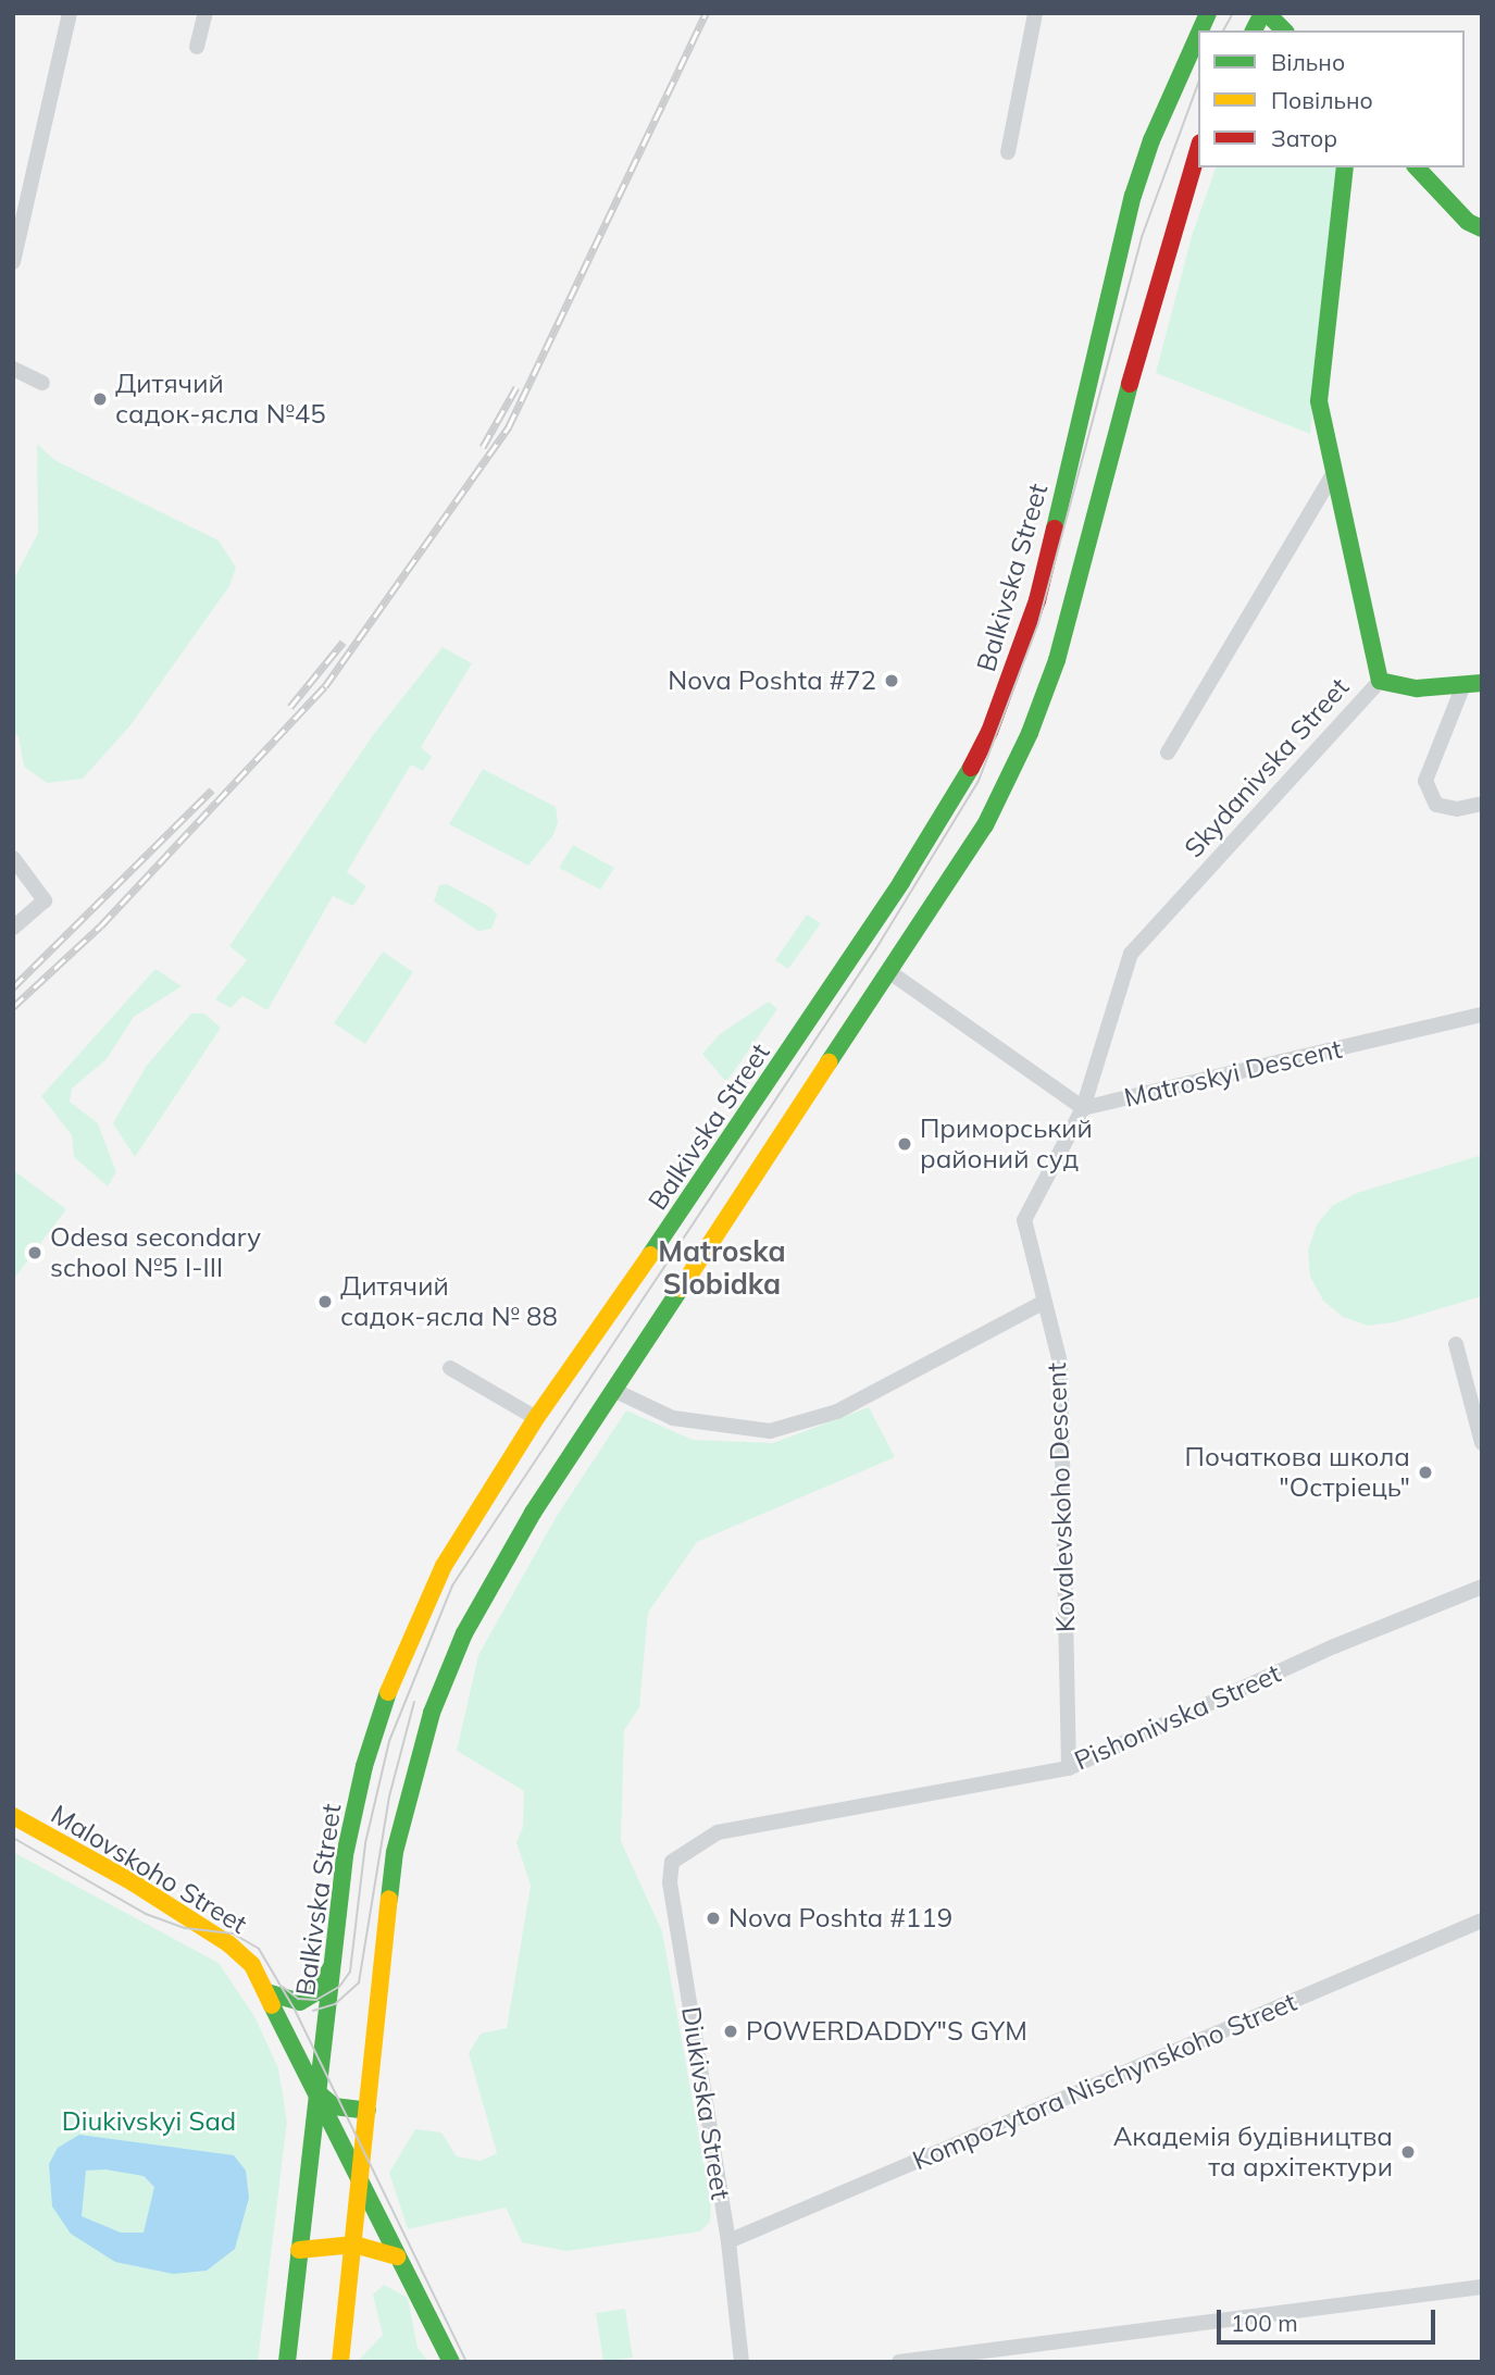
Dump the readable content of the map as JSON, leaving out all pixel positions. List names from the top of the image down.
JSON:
{
  "streets": {
    "main road": ["Balkivska Street", "Skydanivska Street", "Malovskoho Street"],
    "street": [
      "Matroskyi Descent",
      "Kovalevskoho Descent",
      "Pishonivska Street",
      "Kompozytora Nischynskoho Street",
      "Diukivska Street"
    ]
  },
  "crossings": [
    ["Balkivska Street", "Malovskoho Street"],
    ["Skydanivska Street", "Matroskyi Descent"],
    ["Skydanivska Street", "Kovalevskoho Descent"],
    ["Matroskyi Descent", "Kovalevskoho Descent"],
    ["Kovalevskoho Descent", "Pishonivska Street"],
    ["Pishonivska Street", "Diukivska Street"],
    ["Kompozytora Nischynskoho Street", "Diukivska Street"]
  ],
  "districts": ["Matroska Slobidka"],
  "parks": ["Diukivskyi Sad"],
  "places": [
    "Дитячий садок-ясла №45",
    "Nova Poshta #72",
    "Приморський районий суд",
    "Odesa secondary school №5 I-III",
    "Дитячий садок-ясла № 88",
    "Початкова школа \"Остріець\"",
    "Nova Poshta #119",
    "POWERDADDY\"S GYM",
    "Академія будівництва та архітектури"
  ],
  "legend": ["Вільно", "Повільно", "Затор"],
  "scale_bar": "100 m"
}
